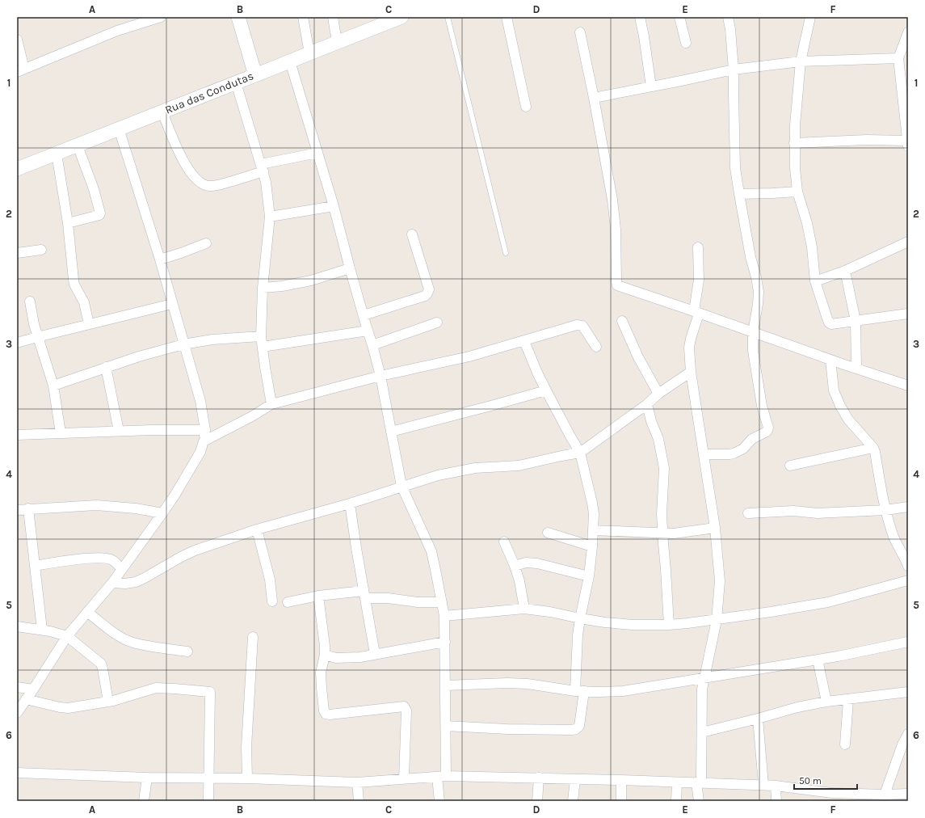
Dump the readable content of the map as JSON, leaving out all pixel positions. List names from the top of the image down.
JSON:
{
  "streets": {
    "street": ["Rua das Condutas"]
  },
  "scale_bar": "50 m",
  "grid": {
    "columns": [
      "A",
      "B",
      "C",
      "D",
      "E",
      "F"
    ],
    "rows": [
      "1",
      "2",
      "3",
      "4",
      "5",
      "6"
    ]
  }
}
